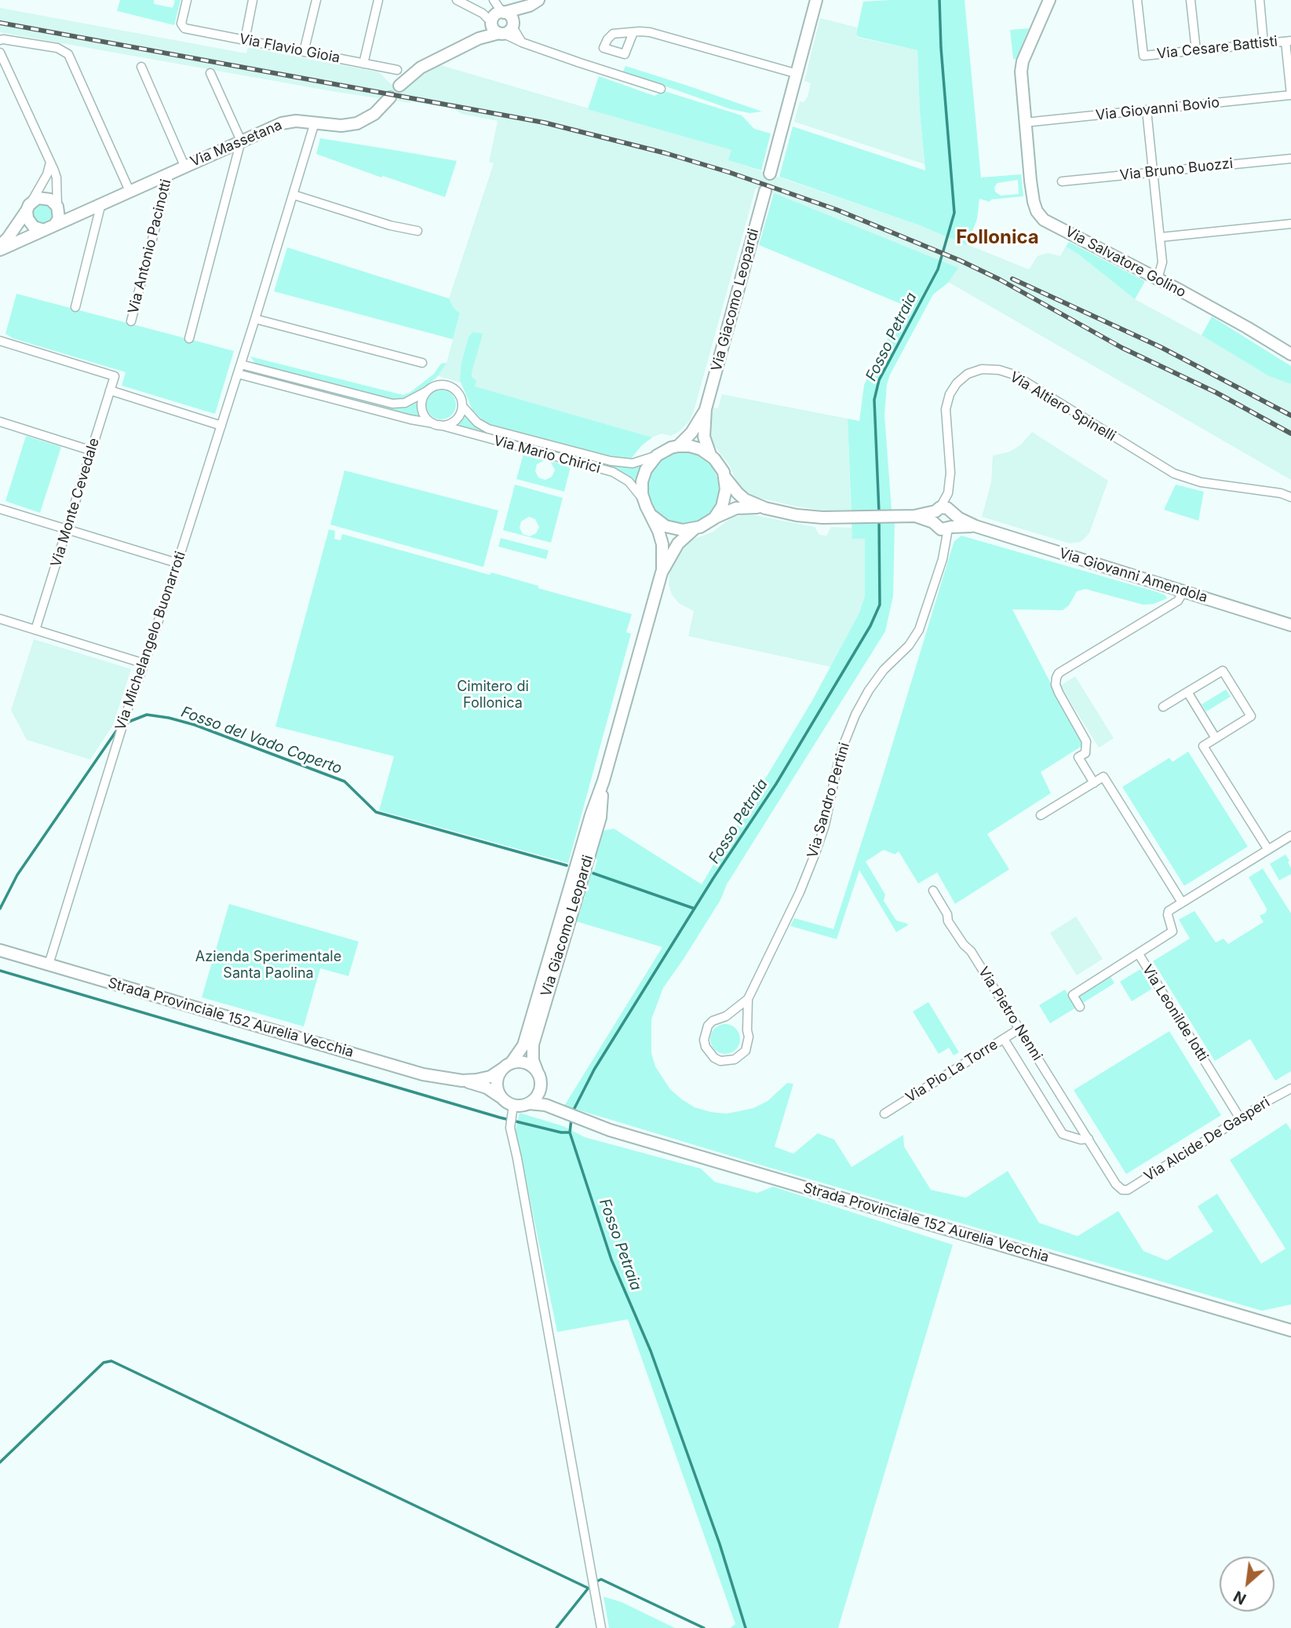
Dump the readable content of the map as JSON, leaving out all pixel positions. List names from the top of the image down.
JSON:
{
  "streets": {
    "main road": [
      "Via Massetana",
      "Via Salvatore Golino",
      "Via Giacomo Leopardi",
      "Via Giovanni Amendola",
      "Strada Provinciale 152 Aurelia Vecchia"
    ],
    "street": [
      "Via Cesare Battisti",
      "Via Flavio Gioia",
      "Via Giovanni Bovio",
      "Via Bruno Buozzi",
      "Via Antonio Pacinotti",
      "Via Altiero Spinelli",
      "Via Mario Chirici",
      "Via Monte Cevedale",
      "Via Michelangelo Buonarroti",
      "Via Sandro Pertini",
      "Via Leonilde Iotti",
      "Via Pietro Nenni",
      "Via Pio La Torre",
      "Via Alcide De Gasperi"
    ]
  },
  "crossings": [
    ["Via Giovanni Bovio", "Via Salvatore Golino"],
    ["Via Massetana", "Via Antonio Pacinotti"],
    ["Via Massetana", "Via Michelangelo Buonarroti"],
    ["Via Giacomo Leopardi", "Via Mario Chirici"],
    ["Via Giacomo Leopardi", "Via Giovanni Amendola"],
    ["Via Giacomo Leopardi", "Strada Provinciale 152 Aurelia Vecchia"],
    ["Via Altiero Spinelli", "Via Giovanni Amendola"],
    ["Via Altiero Spinelli", "Via Sandro Pertini"],
    ["Via Mario Chirici", "Via Giovanni Amendola"],
    ["Via Mario Chirici", "Via Michelangelo Buonarroti"],
    ["Via Giovanni Amendola", "Via Sandro Pertini"],
    ["Via Michelangelo Buonarroti", "Strada Provinciale 152 Aurelia Vecchia"],
    ["Via Leonilde Iotti", "Via Alcide De Gasperi"],
    ["Via Pietro Nenni", "Via Pio La Torre"],
    ["Via Pietro Nenni", "Via Alcide De Gasperi"]
  ],
  "districts": ["Follonica"],
  "water": ["Fosso Petraia", "Fosso del Vado Coperto"],
  "parks": ["Cimitero di Follonica", "Azienda Sperimentale Santa Paolina"],
  "north": "bottom left"
}
